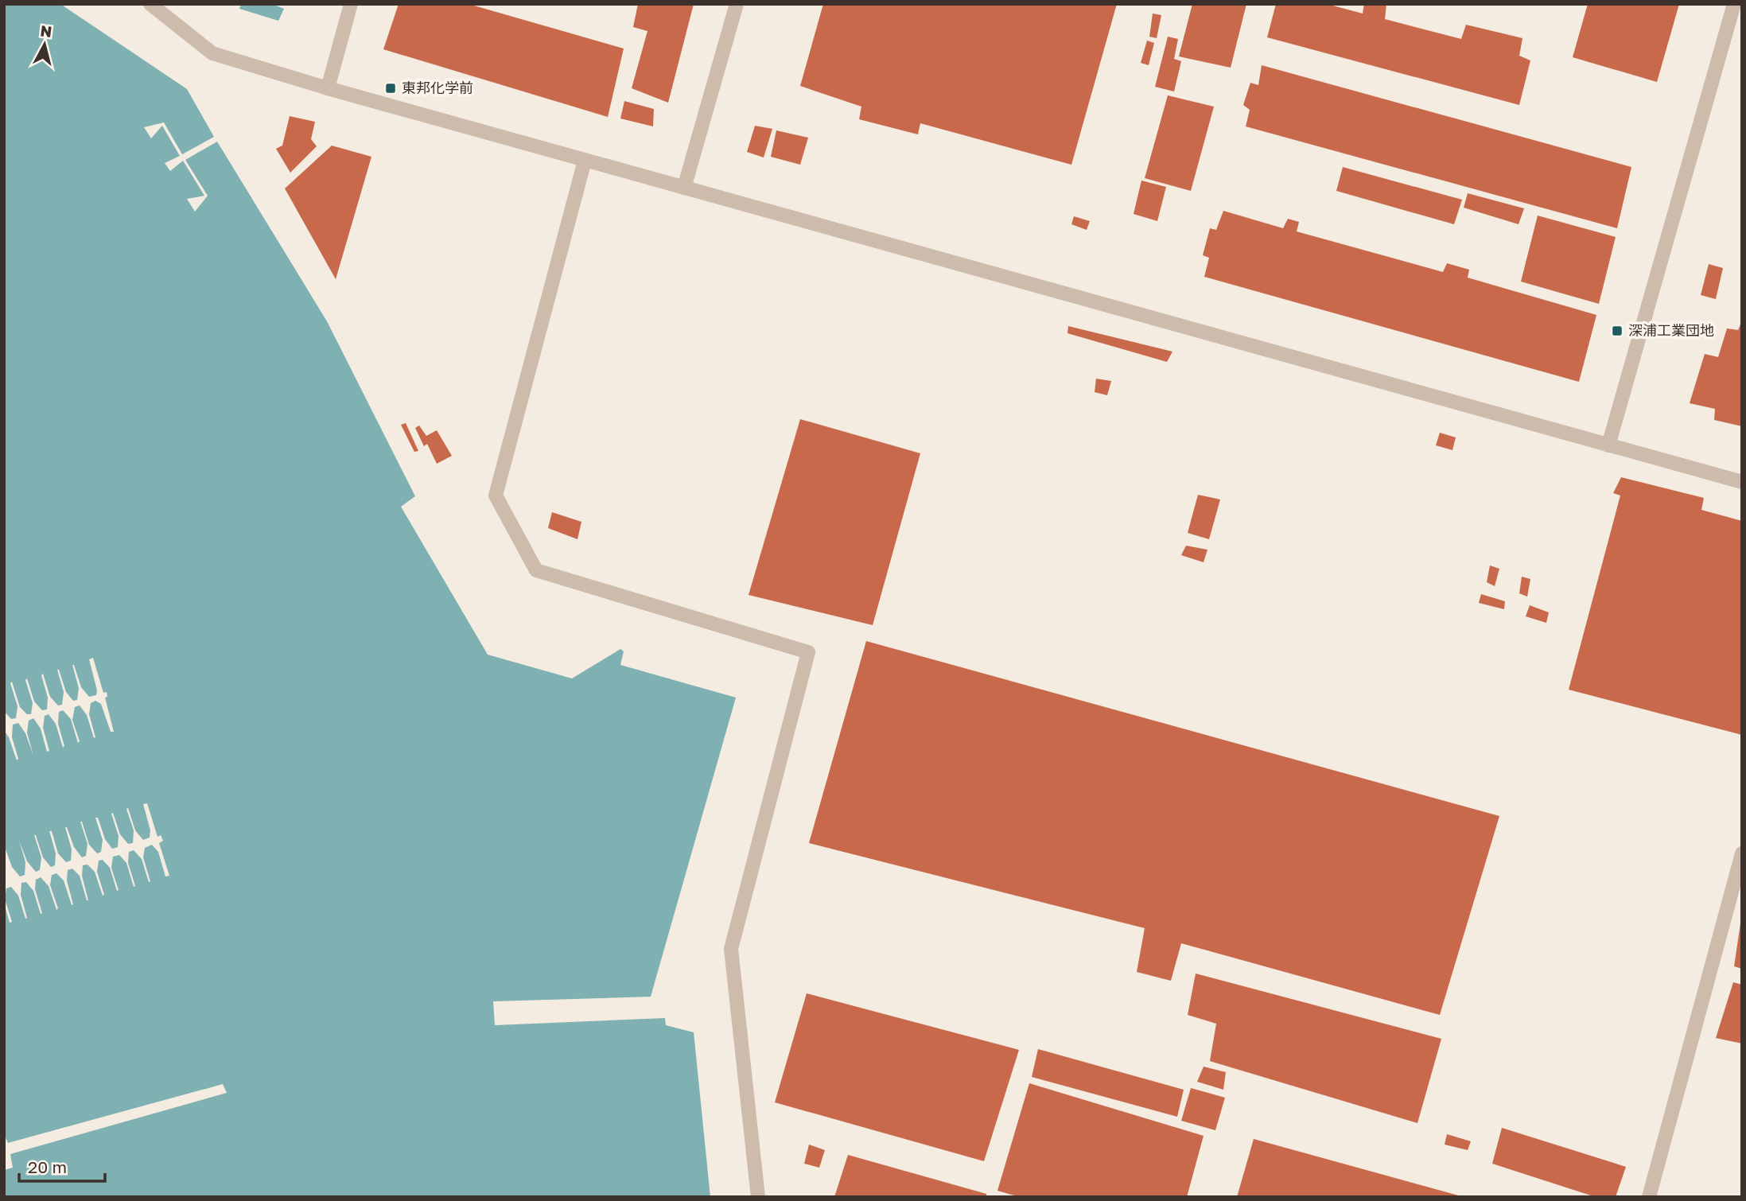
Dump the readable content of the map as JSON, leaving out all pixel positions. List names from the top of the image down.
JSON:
{
  "places": {
    "transit": ["東邦化学前", "深浦工業団地"]
  },
  "scale_bar": "20 m",
  "north": "top"
}
